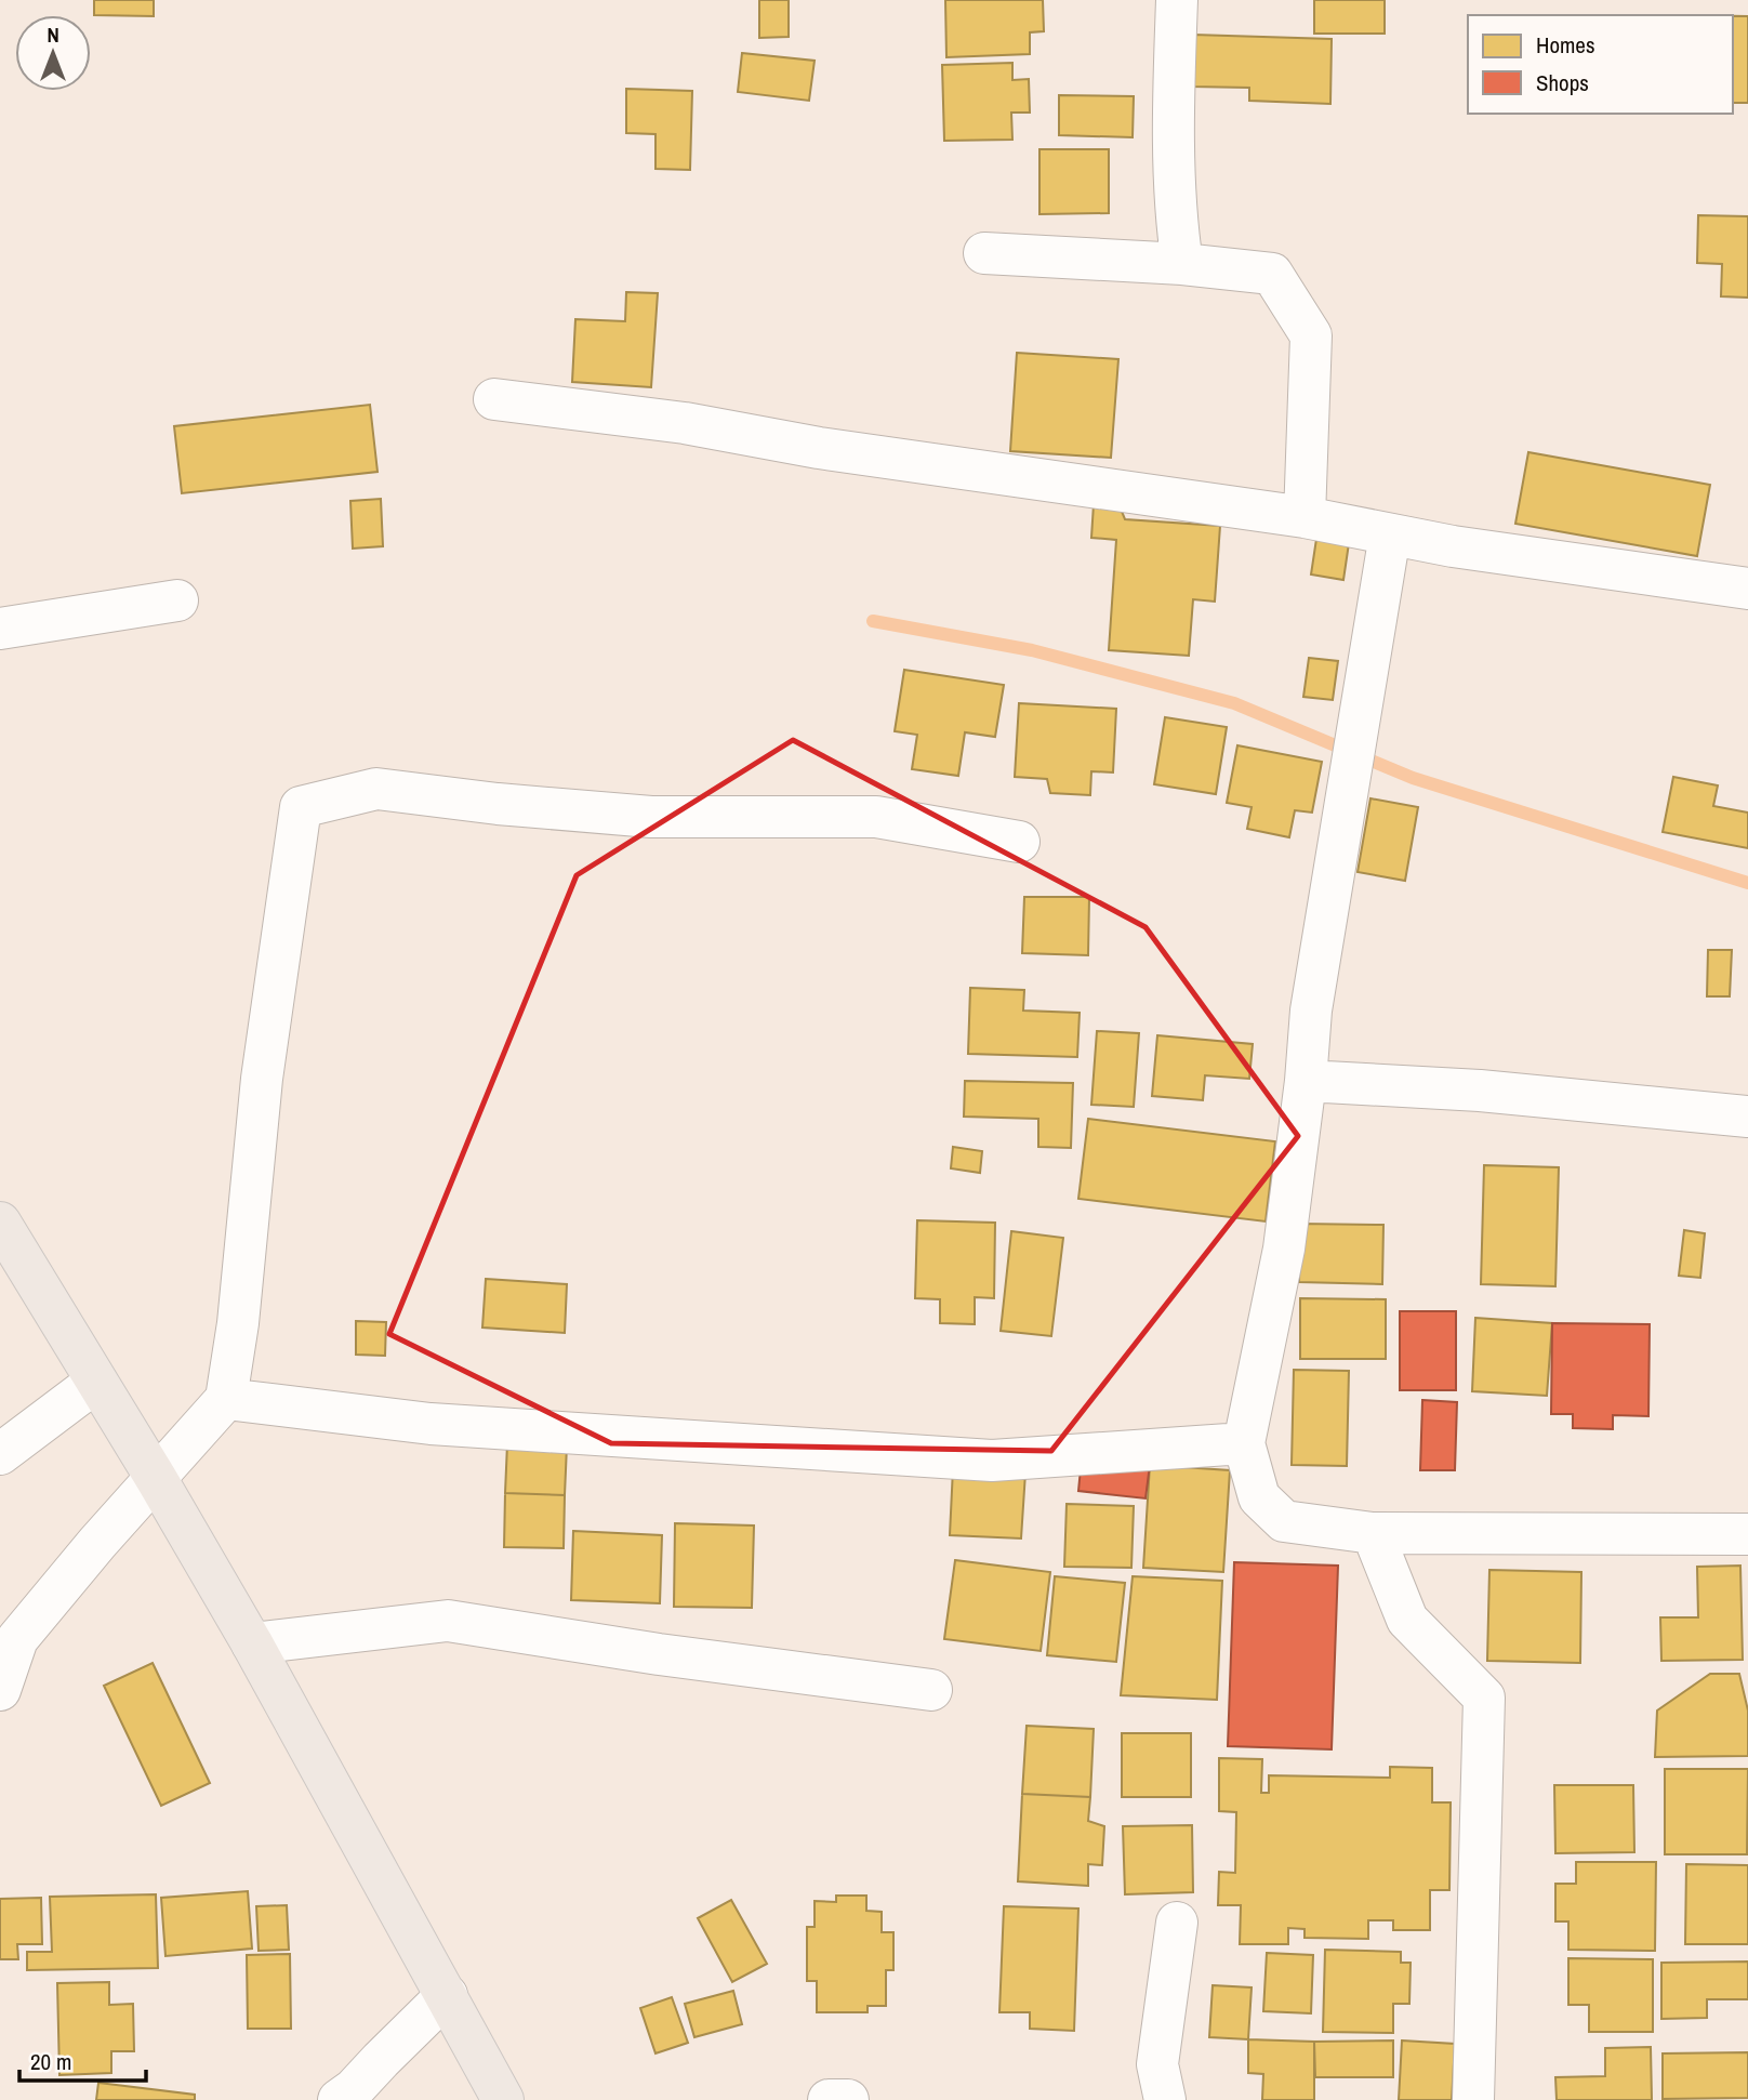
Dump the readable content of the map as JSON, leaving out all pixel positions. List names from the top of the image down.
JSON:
{
  "legend": ["Homes", "Shops"],
  "scale_bar": "20 m",
  "north": "top"
}
